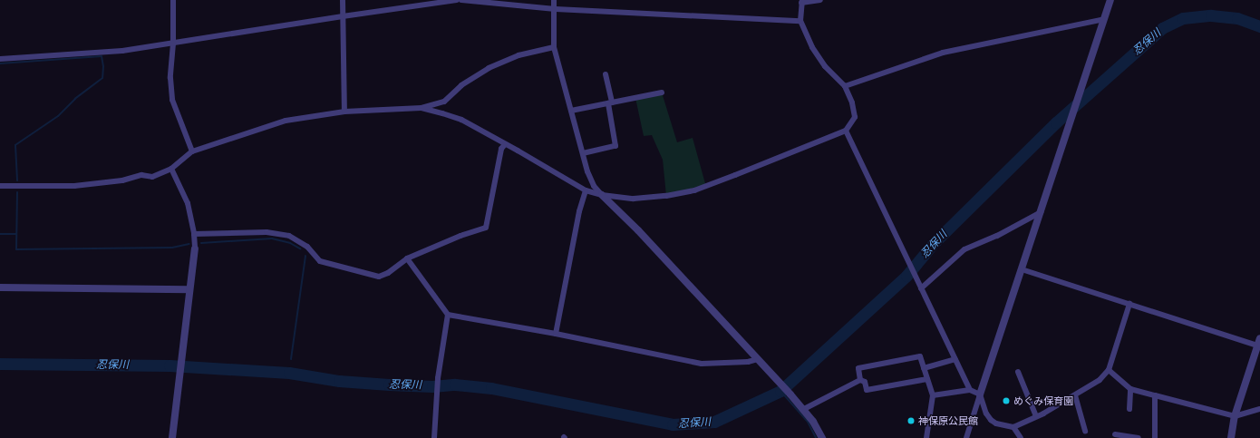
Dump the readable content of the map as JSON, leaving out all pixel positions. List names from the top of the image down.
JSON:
{
  "water": ["忍保川"],
  "places": ["めぐみ保育園", "神保原公民館"]
}
